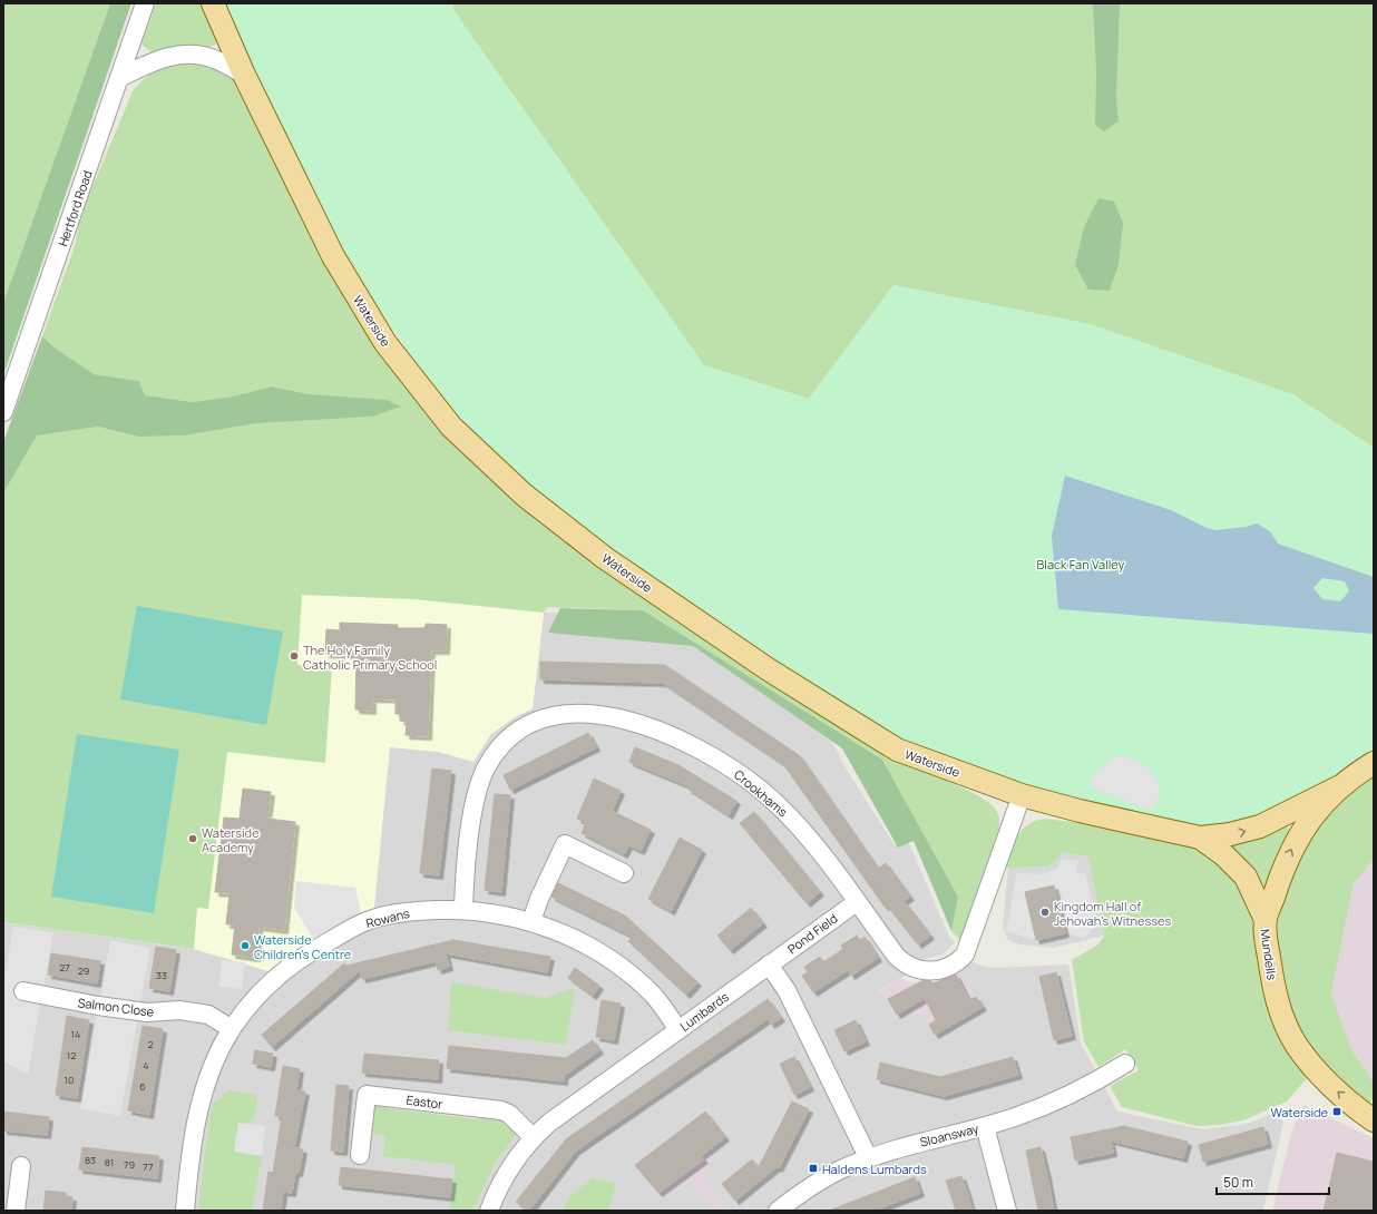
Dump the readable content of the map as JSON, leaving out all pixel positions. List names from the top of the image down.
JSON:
{
  "streets": {
    "main road": ["Waterside", "Mundells"],
    "street": [
      "Hertford Road",
      "Crookhams",
      "Rowans",
      "Pond Field",
      "Salmon Close",
      "Lumbards",
      "Eastor",
      "Sloansway"
    ]
  },
  "crossings": [
    ["Waterside", "Crookhams"],
    ["Waterside", "Mundells"],
    ["Crookhams", "Rowans"],
    ["Crookhams", "Pond Field"],
    ["Rowans", "Salmon Close"],
    ["Rowans", "Lumbards"],
    ["Pond Field", "Lumbards"],
    ["Lumbards", "Eastor"]
  ],
  "one_way": ["Mundells"],
  "parks": ["Black Fan Valley"],
  "places": {
    "other": [
      "The Holy Family Catholic Primary School",
      "Waterside Academy",
      "Kingdom Hall of Jehovah's Witnesses",
      "Waterside Children's Centre"
    ],
    "transit": ["Waterside", "Haldens Lumbards"]
  },
  "house_numbers": [
    "27",
    "29",
    "33",
    "14",
    "2",
    "12",
    "4",
    "10",
    "6",
    "83",
    "81",
    "79",
    "77"
  ],
  "scale_bar": "50 m"
}
